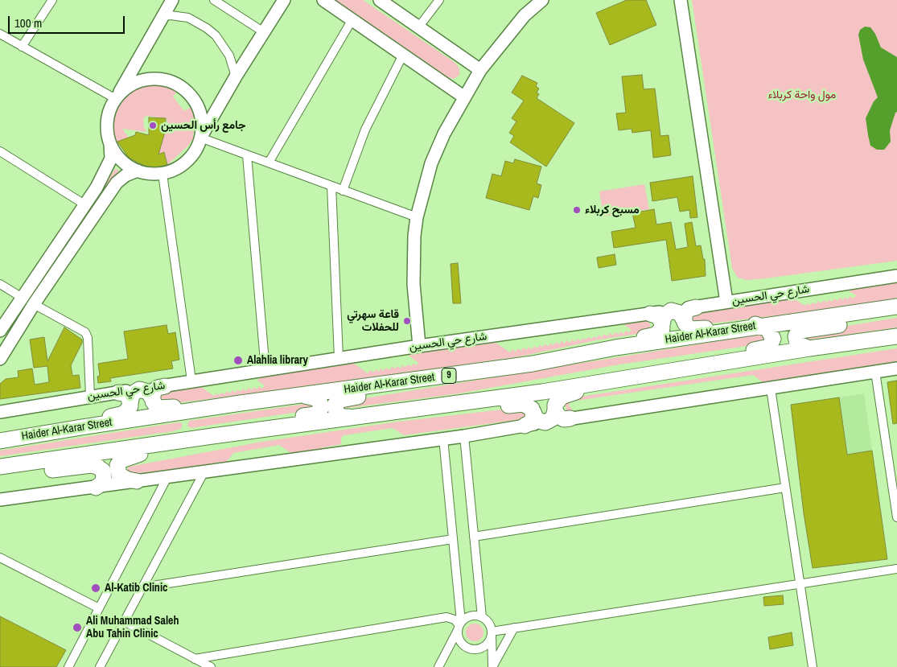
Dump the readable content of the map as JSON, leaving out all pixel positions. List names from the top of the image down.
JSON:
{
  "streets": {
    "highway": ["Haider Al-Karar Street", "9"],
    "street": ["شارع حي الحسين"]
  },
  "parks": ["مول واحة كربلاء"],
  "places": [
    "جامع رأس الحسين",
    "مسبح كربلاء",
    "قاعة سهرتي للحفلات",
    "Alahlia library",
    "Al-Katib Clinic",
    "Ali Muhammad Saleh Abu Tahin Clinic"
  ],
  "scale_bar": "100 m"
}
